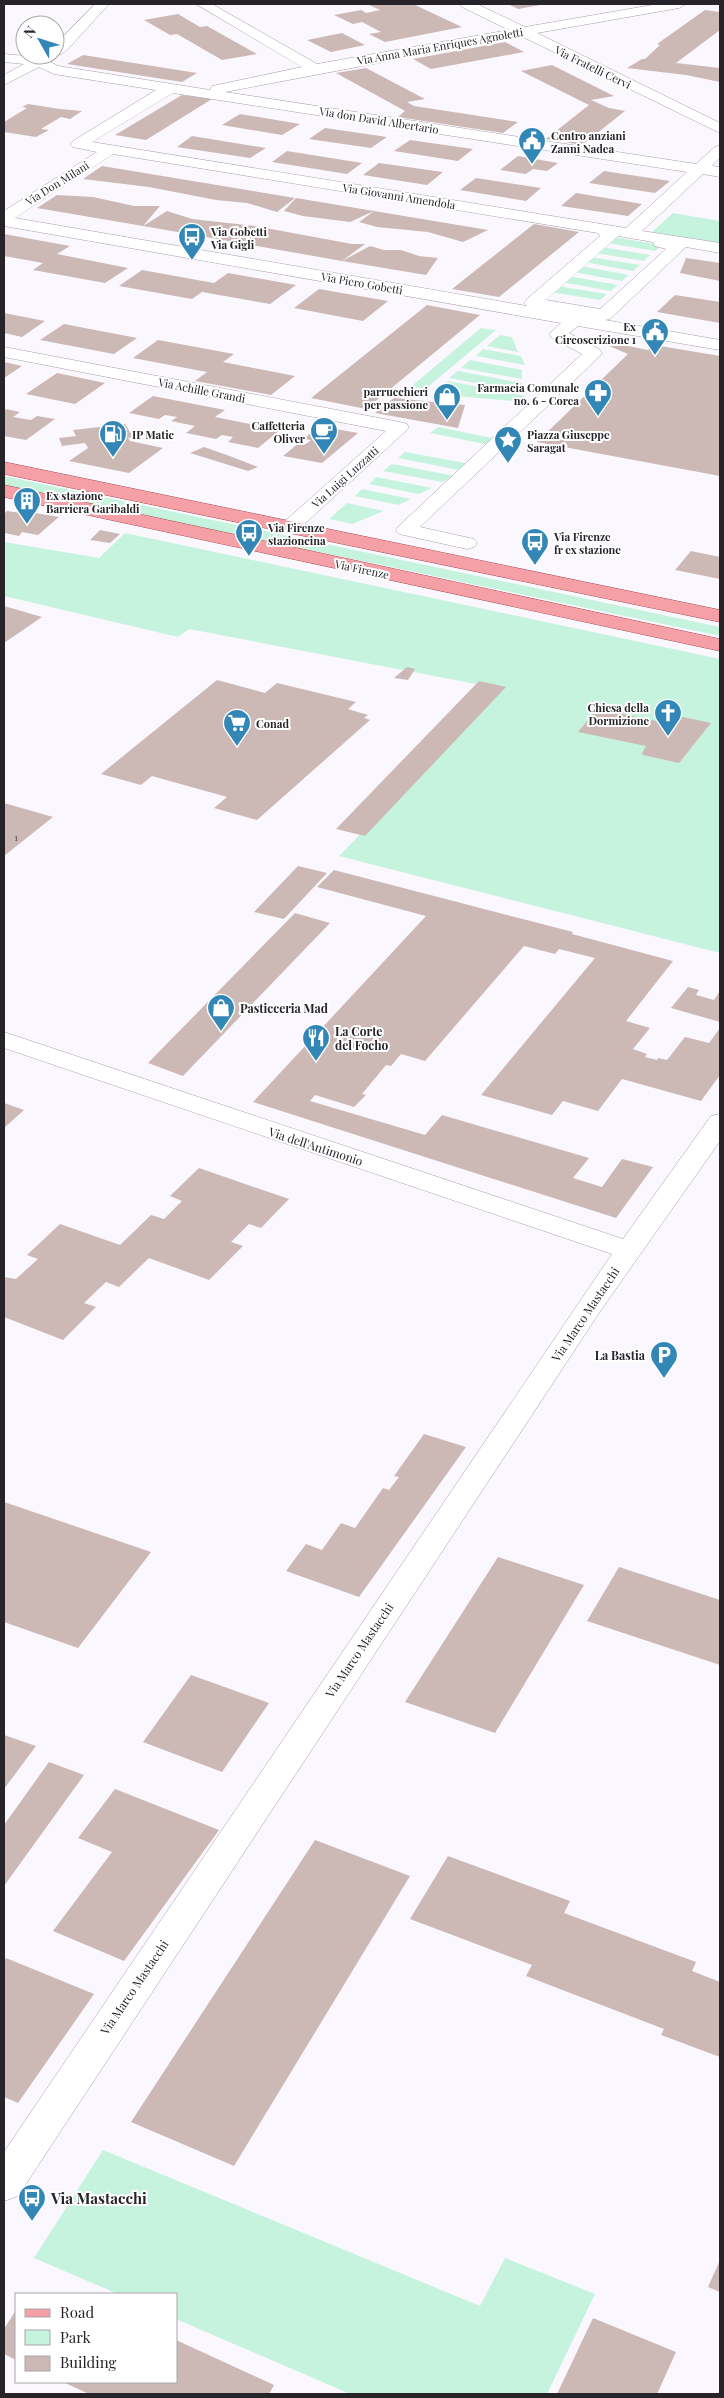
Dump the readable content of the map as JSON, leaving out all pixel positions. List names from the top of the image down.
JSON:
{
  "streets": {
    "main road": ["Via Firenze"],
    "street": [
      "Via Anna Maria Enriques Agnoletti",
      "Via Fratelli Cervi",
      "Via don David Albertario",
      "Via Don Milani",
      "Via Giovanni Amendola",
      "Via Piero Gobetti",
      "Via Achille Grandi",
      "Via Luigi Luzzatti",
      "Via dell'Antimonio",
      "Via Marco Mastacchi"
    ]
  },
  "crossings": [
    ["Via Anna Maria Enriques Agnoletti", "Via Fratelli Cervi"],
    ["Via Anna Maria Enriques Agnoletti", "Via don David Albertario"],
    ["Via don David Albertario", "Via Giovanni Amendola"],
    ["Via Don Milani", "Via Giovanni Amendola"],
    ["Via Don Milani", "Via Piero Gobetti"],
    ["Via Achille Grandi", "Via Luigi Luzzatti"],
    ["Via dell'Antimonio", "Via Marco Mastacchi"]
  ],
  "places": {
    "public building": ["Centro anziani Zanni Nadea", "Ex Circoscrizione 1"],
    "bus stop": [
      "Via Gobetti Via Gigli",
      "Via Firenze stazioncina",
      "Via Firenze fr ex stazione",
      "Via Mastacchi"
    ],
    "pharmacy": ["Farmacia Comunale no. 6 - Corea"],
    "shop": ["parrucchieri per passione", "Pasticceria Mad"],
    "cafe": ["Caffetteria Oliver"],
    "fuel station": ["IP Matic"],
    "place": ["Piazza Giuseppe Saragat"],
    "building": ["Ex stazione Barriera Garibaldi"],
    "church": ["Chiesa della Dormizione"],
    "supermarket": ["Conad"],
    "restaurant": ["La Corte del Focho"],
    "parking": ["La Bastia"]
  },
  "house_numbers": ["1"],
  "legend": ["Road", "Park", "Building"],
  "north": "top left"
}
